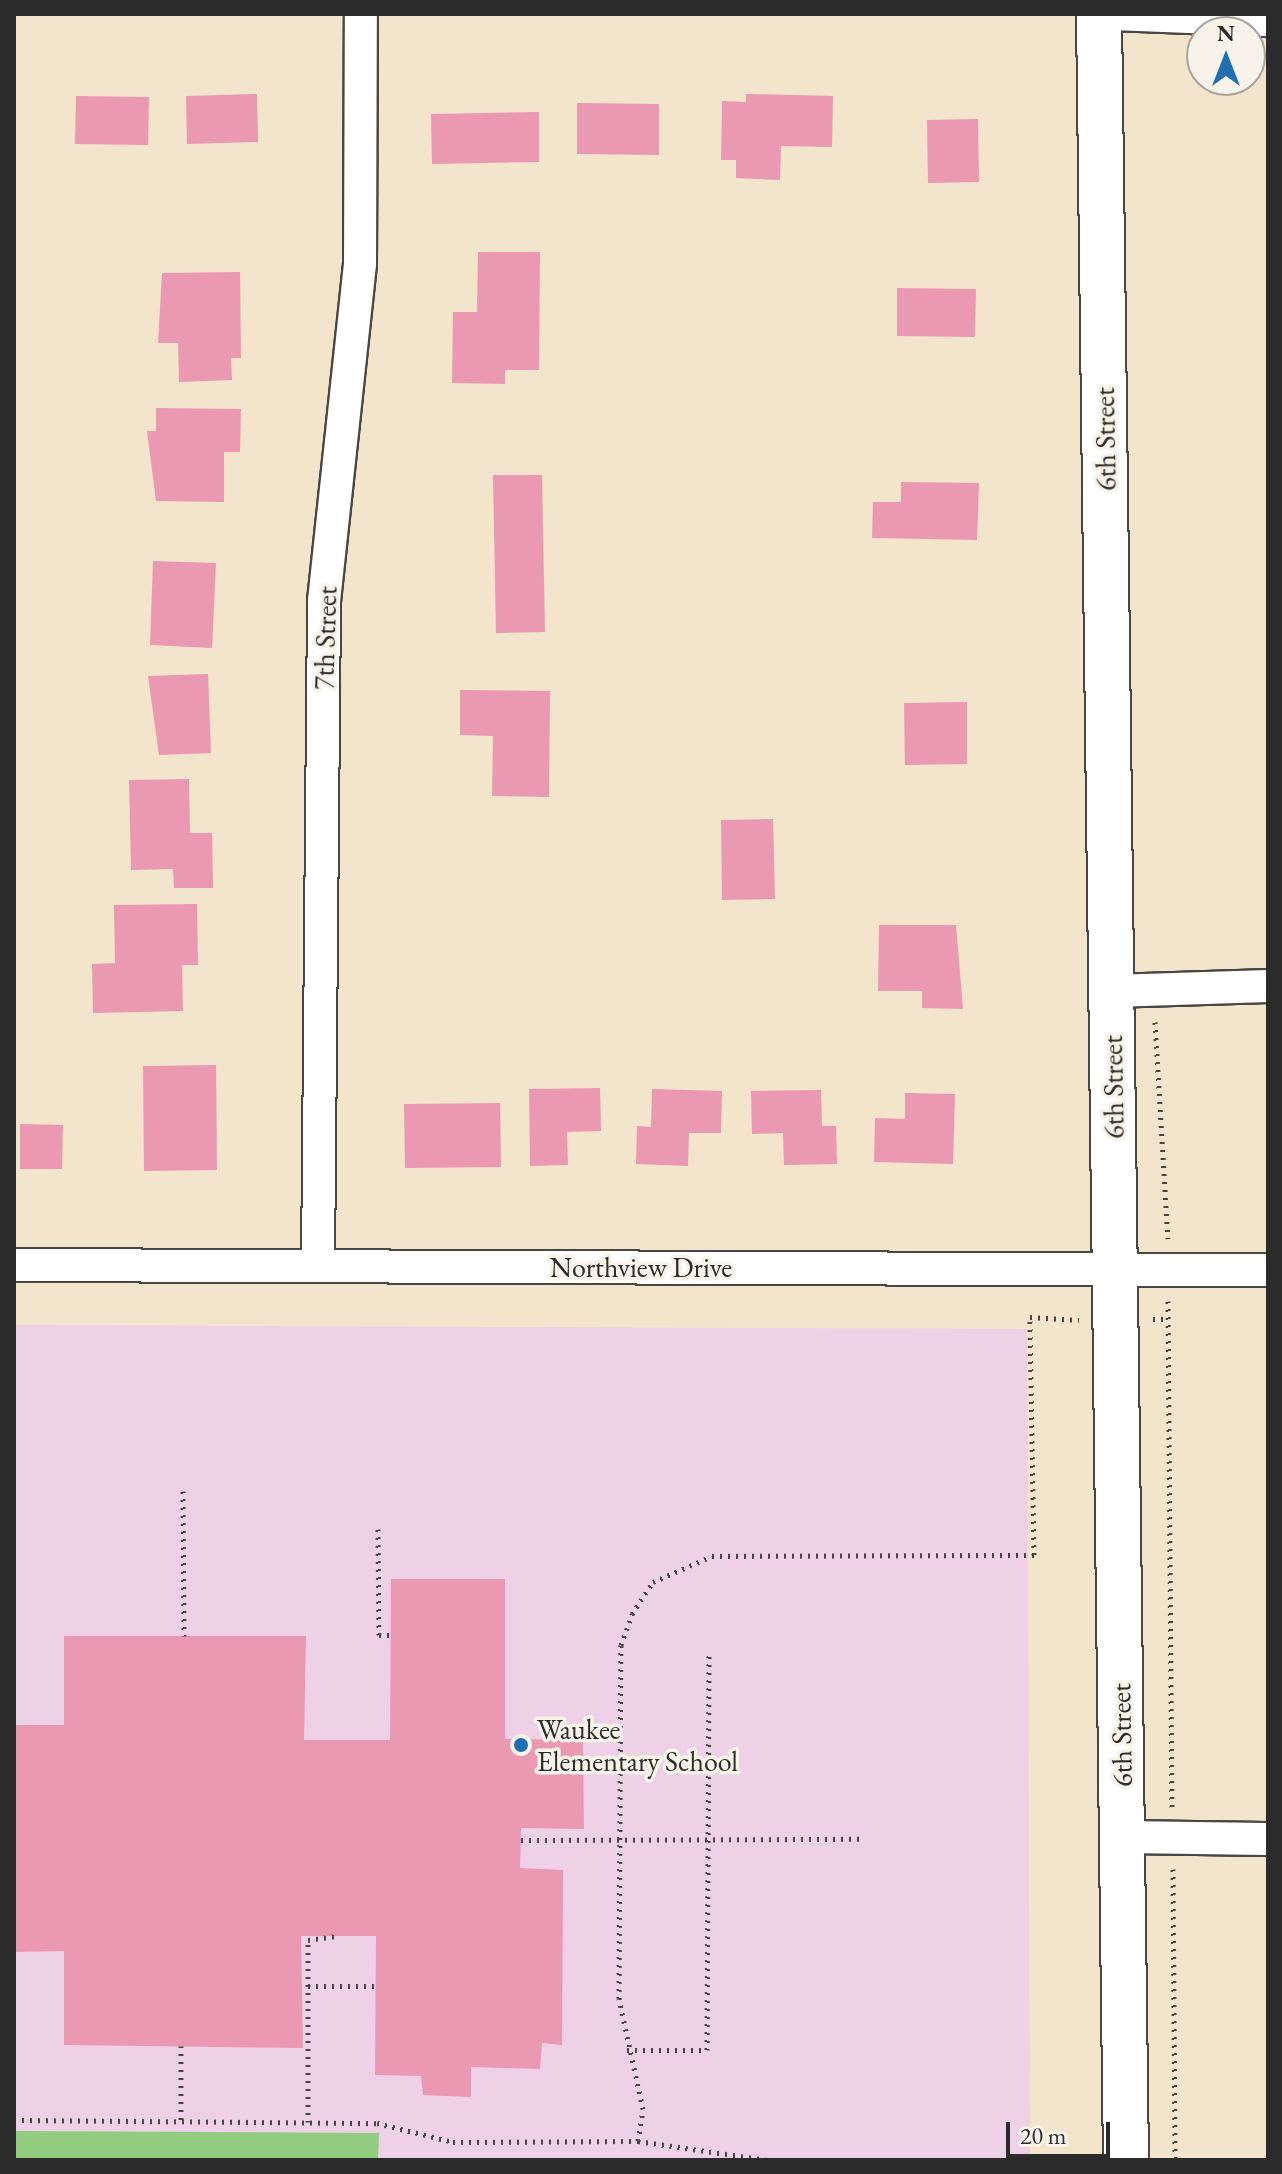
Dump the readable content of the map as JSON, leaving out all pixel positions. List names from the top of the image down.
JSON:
{
  "streets": {
    "main road": ["6th Street"],
    "street": ["7th Street", "Northview Drive"]
  },
  "crossings": [
    ["6th Street", "Northview Drive"],
    ["7th Street", "Northview Drive"]
  ],
  "places": ["Waukee Elementary School"],
  "scale_bar": "20 m",
  "north": "top"
}
